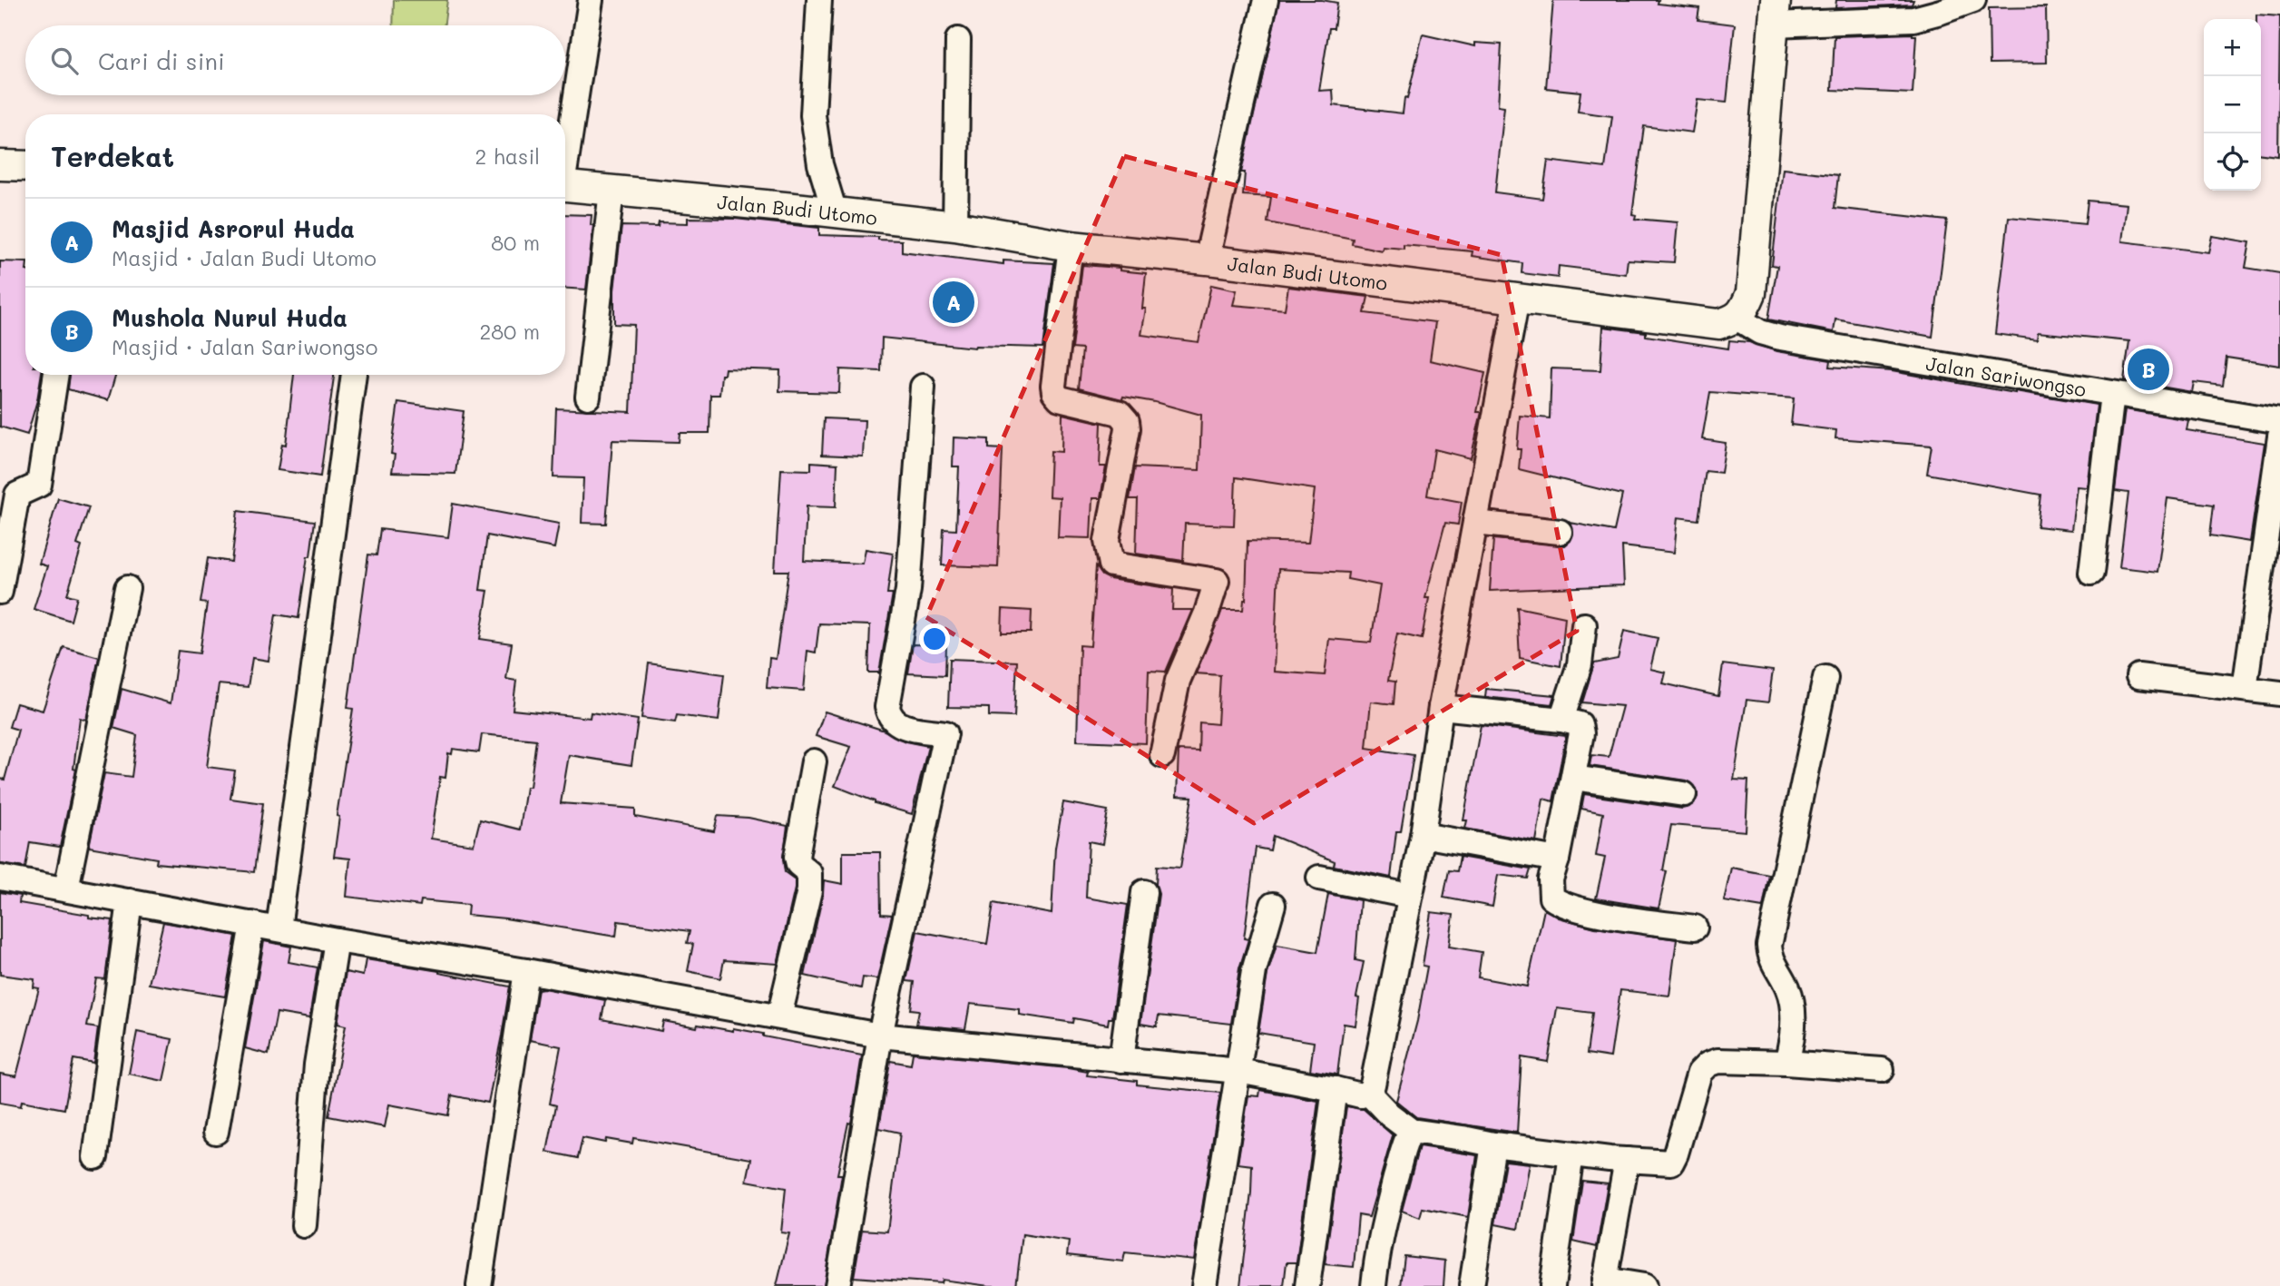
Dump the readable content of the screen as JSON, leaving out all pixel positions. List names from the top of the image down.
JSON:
{
  "streets": {
    "street": ["Jalan Budi Utomo", "Jalan Sariwongso"]
  },
  "crossings": [
    ["Jalan Budi Utomo", "Jalan Sariwongso"]
  ],
  "page": {
    "map_buttons": ["+", "−"],
    "search": "Cari di sini",
    "heading": ["Terdekat", "2 hasil"],
    "list": [
      {
        "mark": "A",
        "name": "Masjid Asrorul Huda",
        "note": "Masjid · Jalan Budi Utomo",
        "value": "80 m"
      },
      {
        "mark": "B",
        "name": "Mushola Nurul Huda",
        "note": "Masjid · Jalan Sariwongso",
        "value": "280 m"
      }
    ],
    "pins": ["A", "B"]
  }
}
